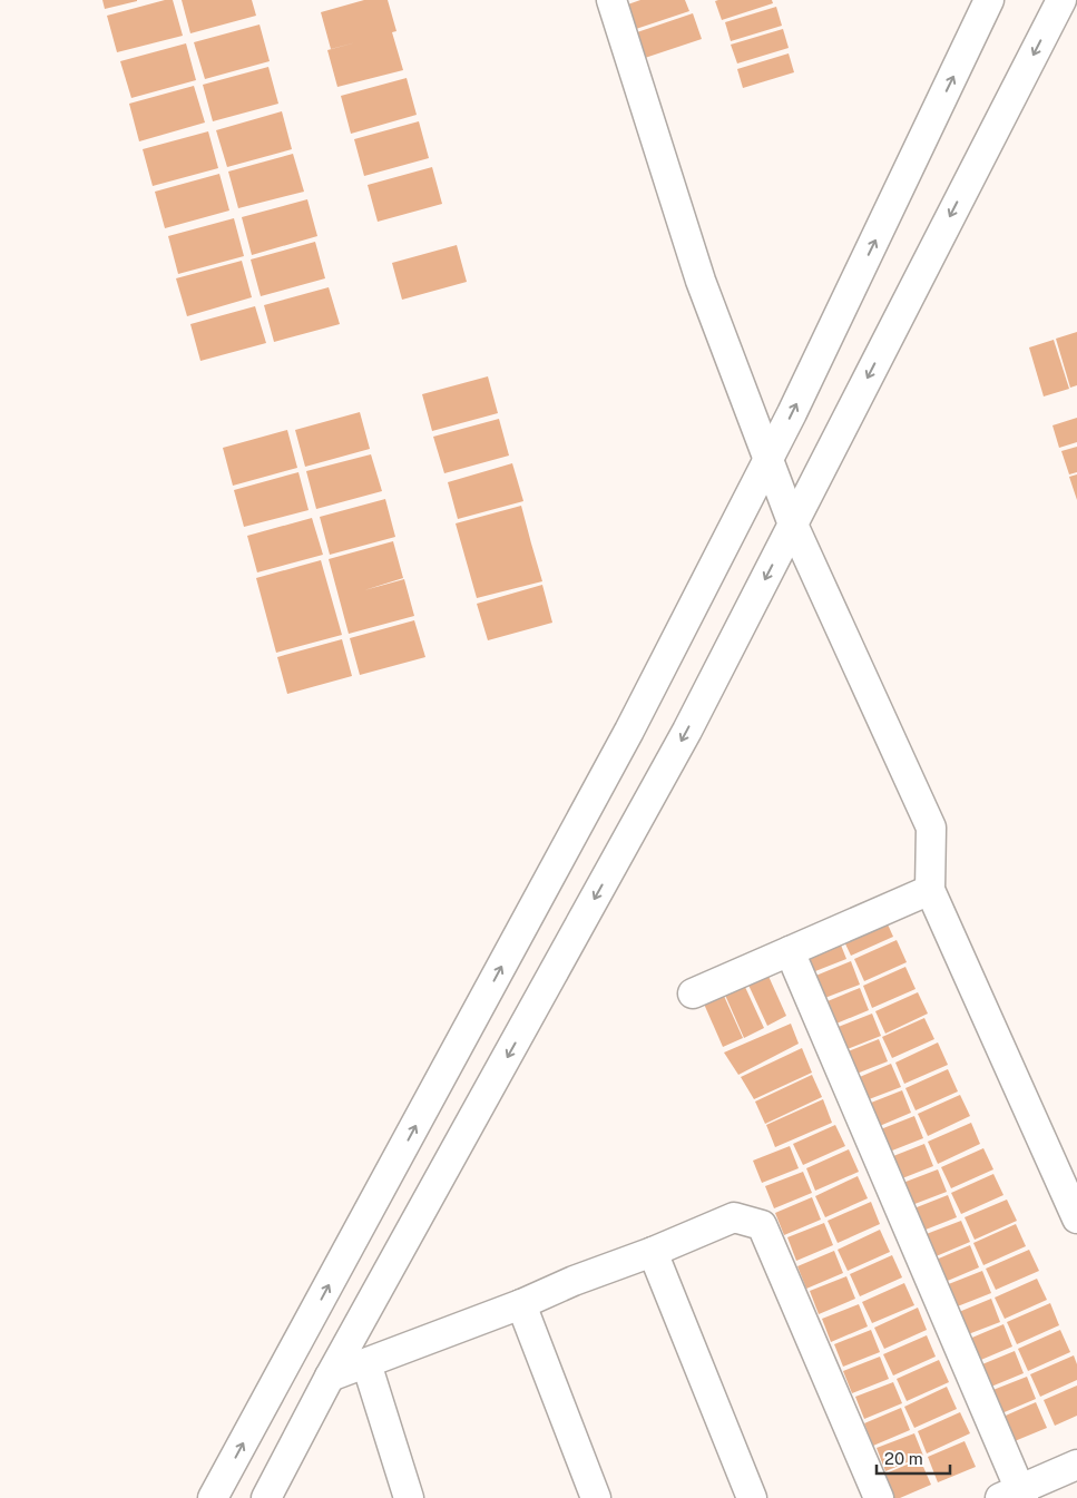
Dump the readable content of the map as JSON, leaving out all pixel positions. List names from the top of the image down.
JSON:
{
  "scale_bar": "20 m"
}
